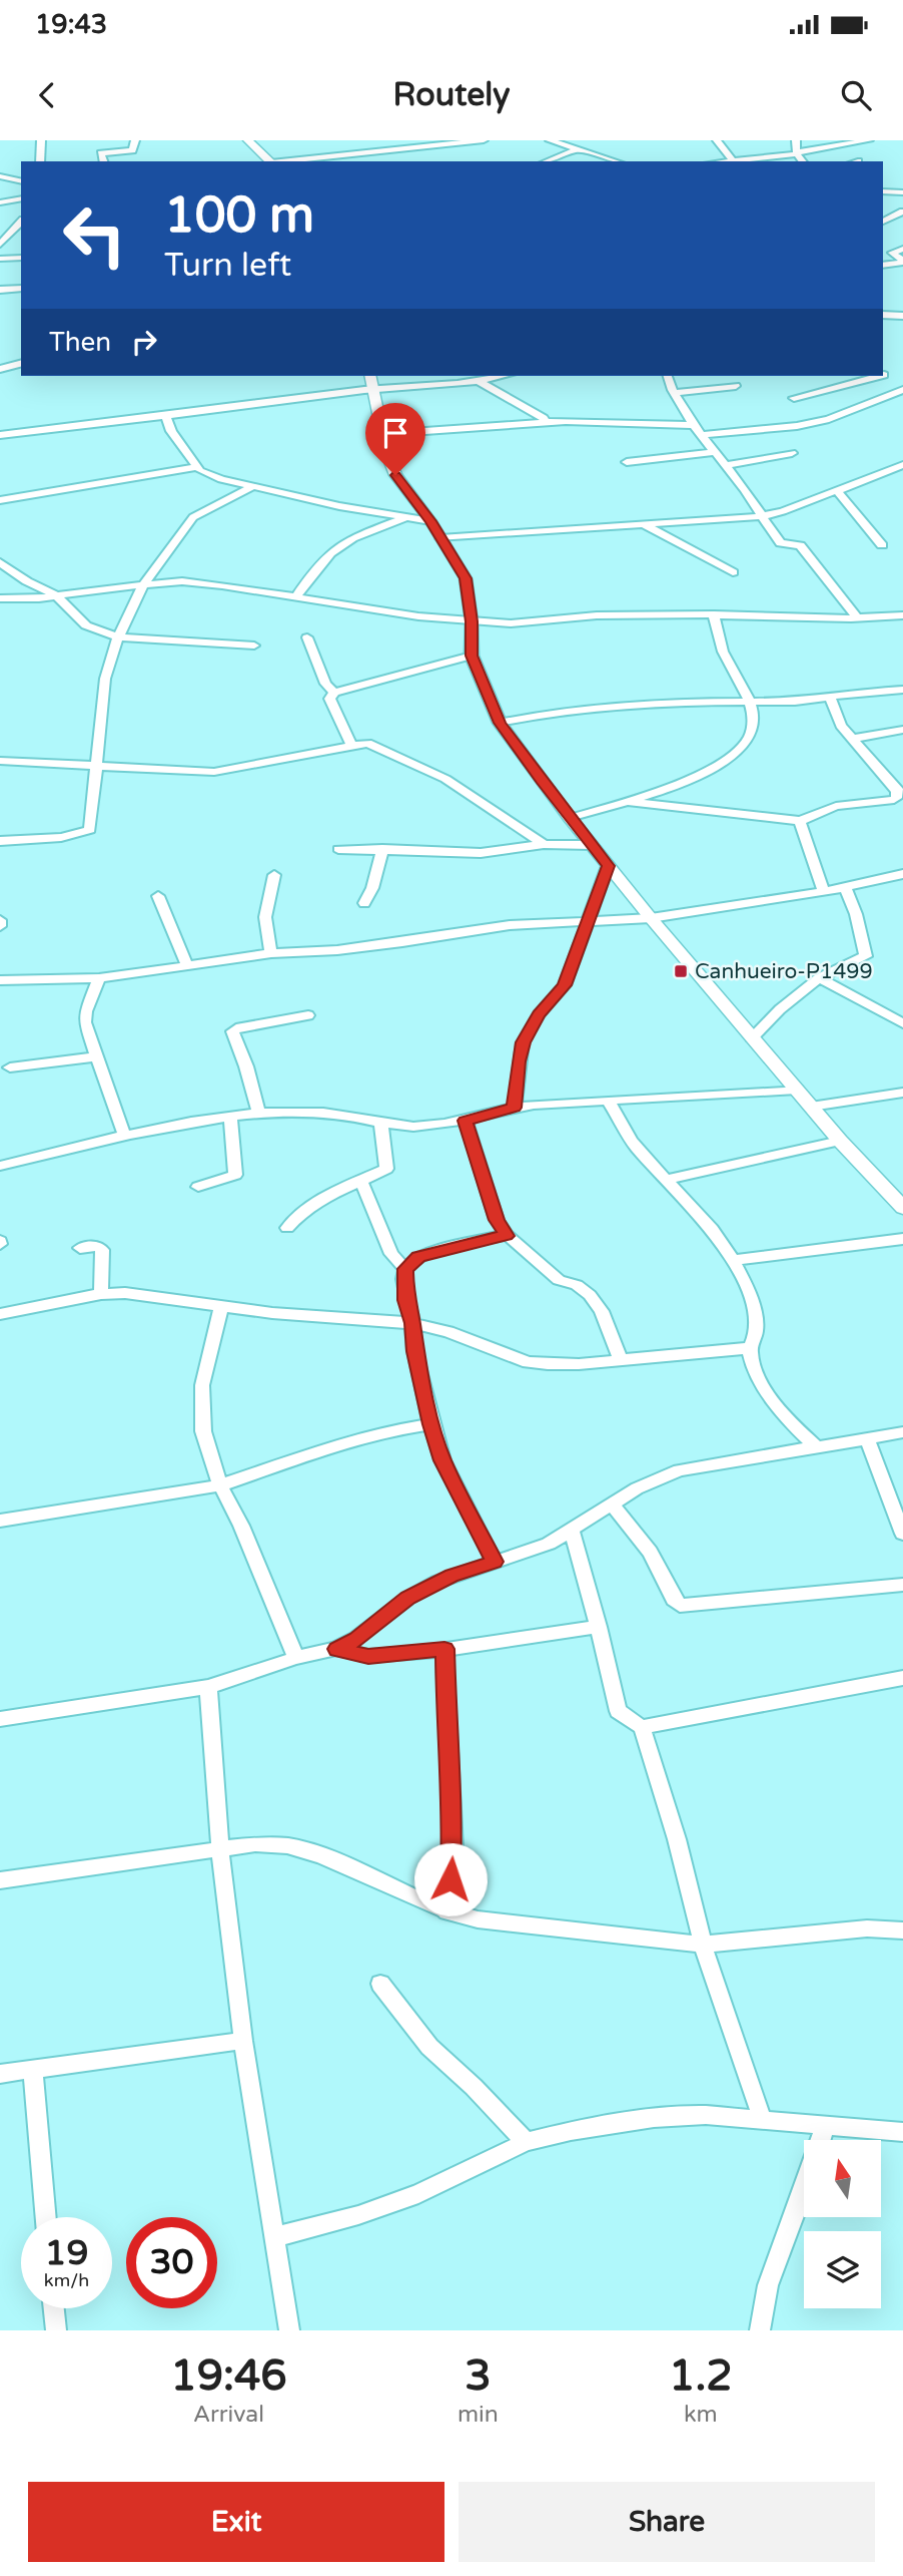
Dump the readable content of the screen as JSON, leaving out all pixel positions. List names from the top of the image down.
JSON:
{
  "places": {
    "transit": ["Canhueiro-P1499"]
  },
  "north": "top",
  "page": {
    "status": "19:43",
    "header": "Routely",
    "turn": ["100 m", "Turn left"],
    "then": "Then",
    "speed": "19 km/h",
    "limit": "30",
    "eta": [
      "19:46",
      "Arrival",
      "3",
      "min",
      "1.2",
      "km"
    ],
    "buttons": ["Exit", "Share"]
  }
}
